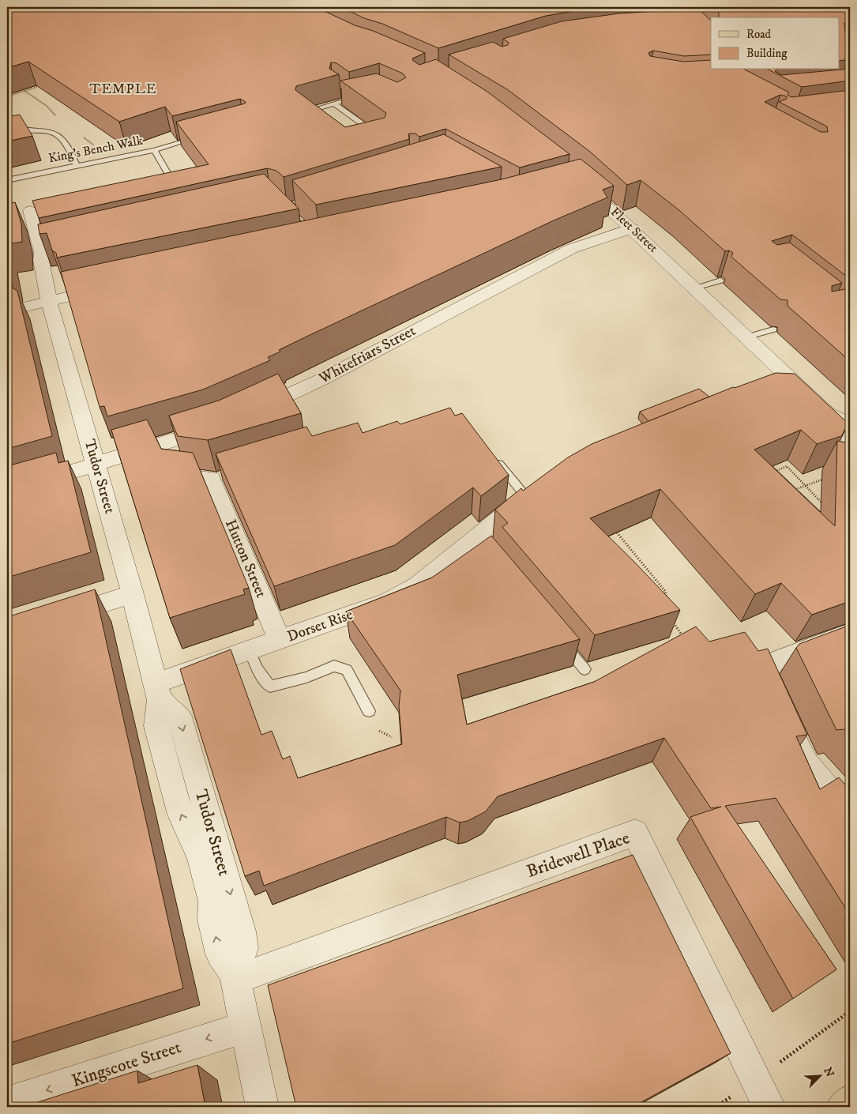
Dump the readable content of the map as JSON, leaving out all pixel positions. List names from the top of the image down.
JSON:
{
  "streets": {
    "street": [
      "Fleet Street",
      "Whitefriars Street",
      "Tudor Street",
      "Hutton Street",
      "Dorset Rise",
      "Bridewell Place",
      "Kingscote Street"
    ],
    "lane": ["King's Bench Walk"]
  },
  "crossings": [
    ["Fleet Street", "Whitefriars Street"],
    ["Tudor Street", "Dorset Rise"],
    ["Tudor Street", "Bridewell Place"],
    ["Tudor Street", "Kingscote Street"],
    ["Hutton Street", "Dorset Rise"]
  ],
  "one_way": ["Kingscote Street"],
  "districts": ["TEMPLE"],
  "legend": ["Road", "Building"],
  "north": "top right"
}
